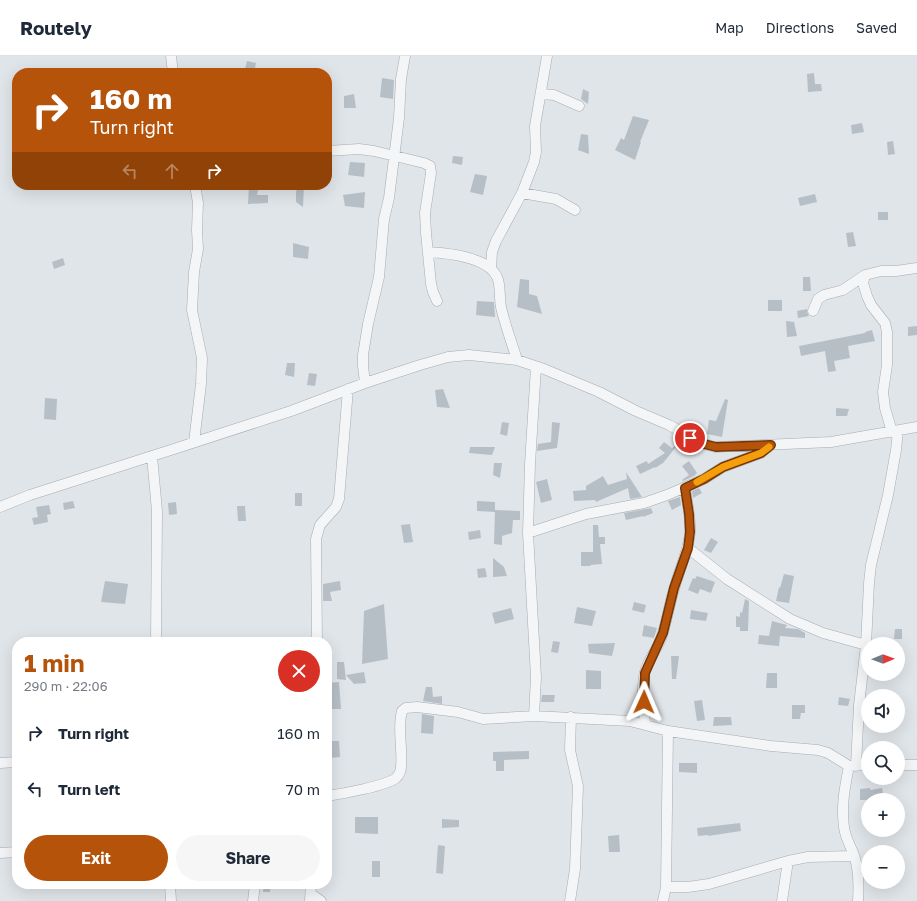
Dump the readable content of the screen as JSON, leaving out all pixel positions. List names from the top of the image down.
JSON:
{
  "north": "right",
  "page": {
    "header": "Routely",
    "nav": ["Map", "Directions", "Saved"],
    "turn": ["160 m", "Turn right"],
    "map_buttons": ["+", "−"],
    "heading": ["1 min", "290 m · 22:06"],
    "list": [
      {
        "name": "Turn right",
        "value": "160 m"
      },
      {
        "name": "Turn left",
        "value": "70 m"
      }
    ],
    "buttons": ["Exit", "Share"]
  }
}
